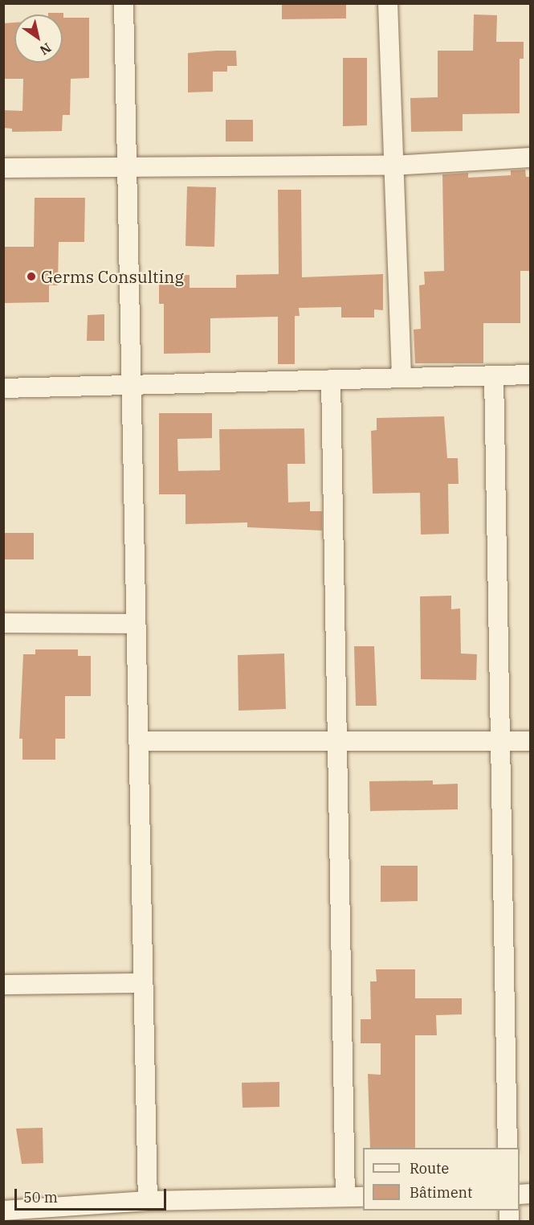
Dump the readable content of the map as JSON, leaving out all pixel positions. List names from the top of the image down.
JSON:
{
  "places": ["Germs Consulting"],
  "legend": ["Route", "Bâtiment"],
  "scale_bar": "50 m",
  "north": "bottom right"
}
